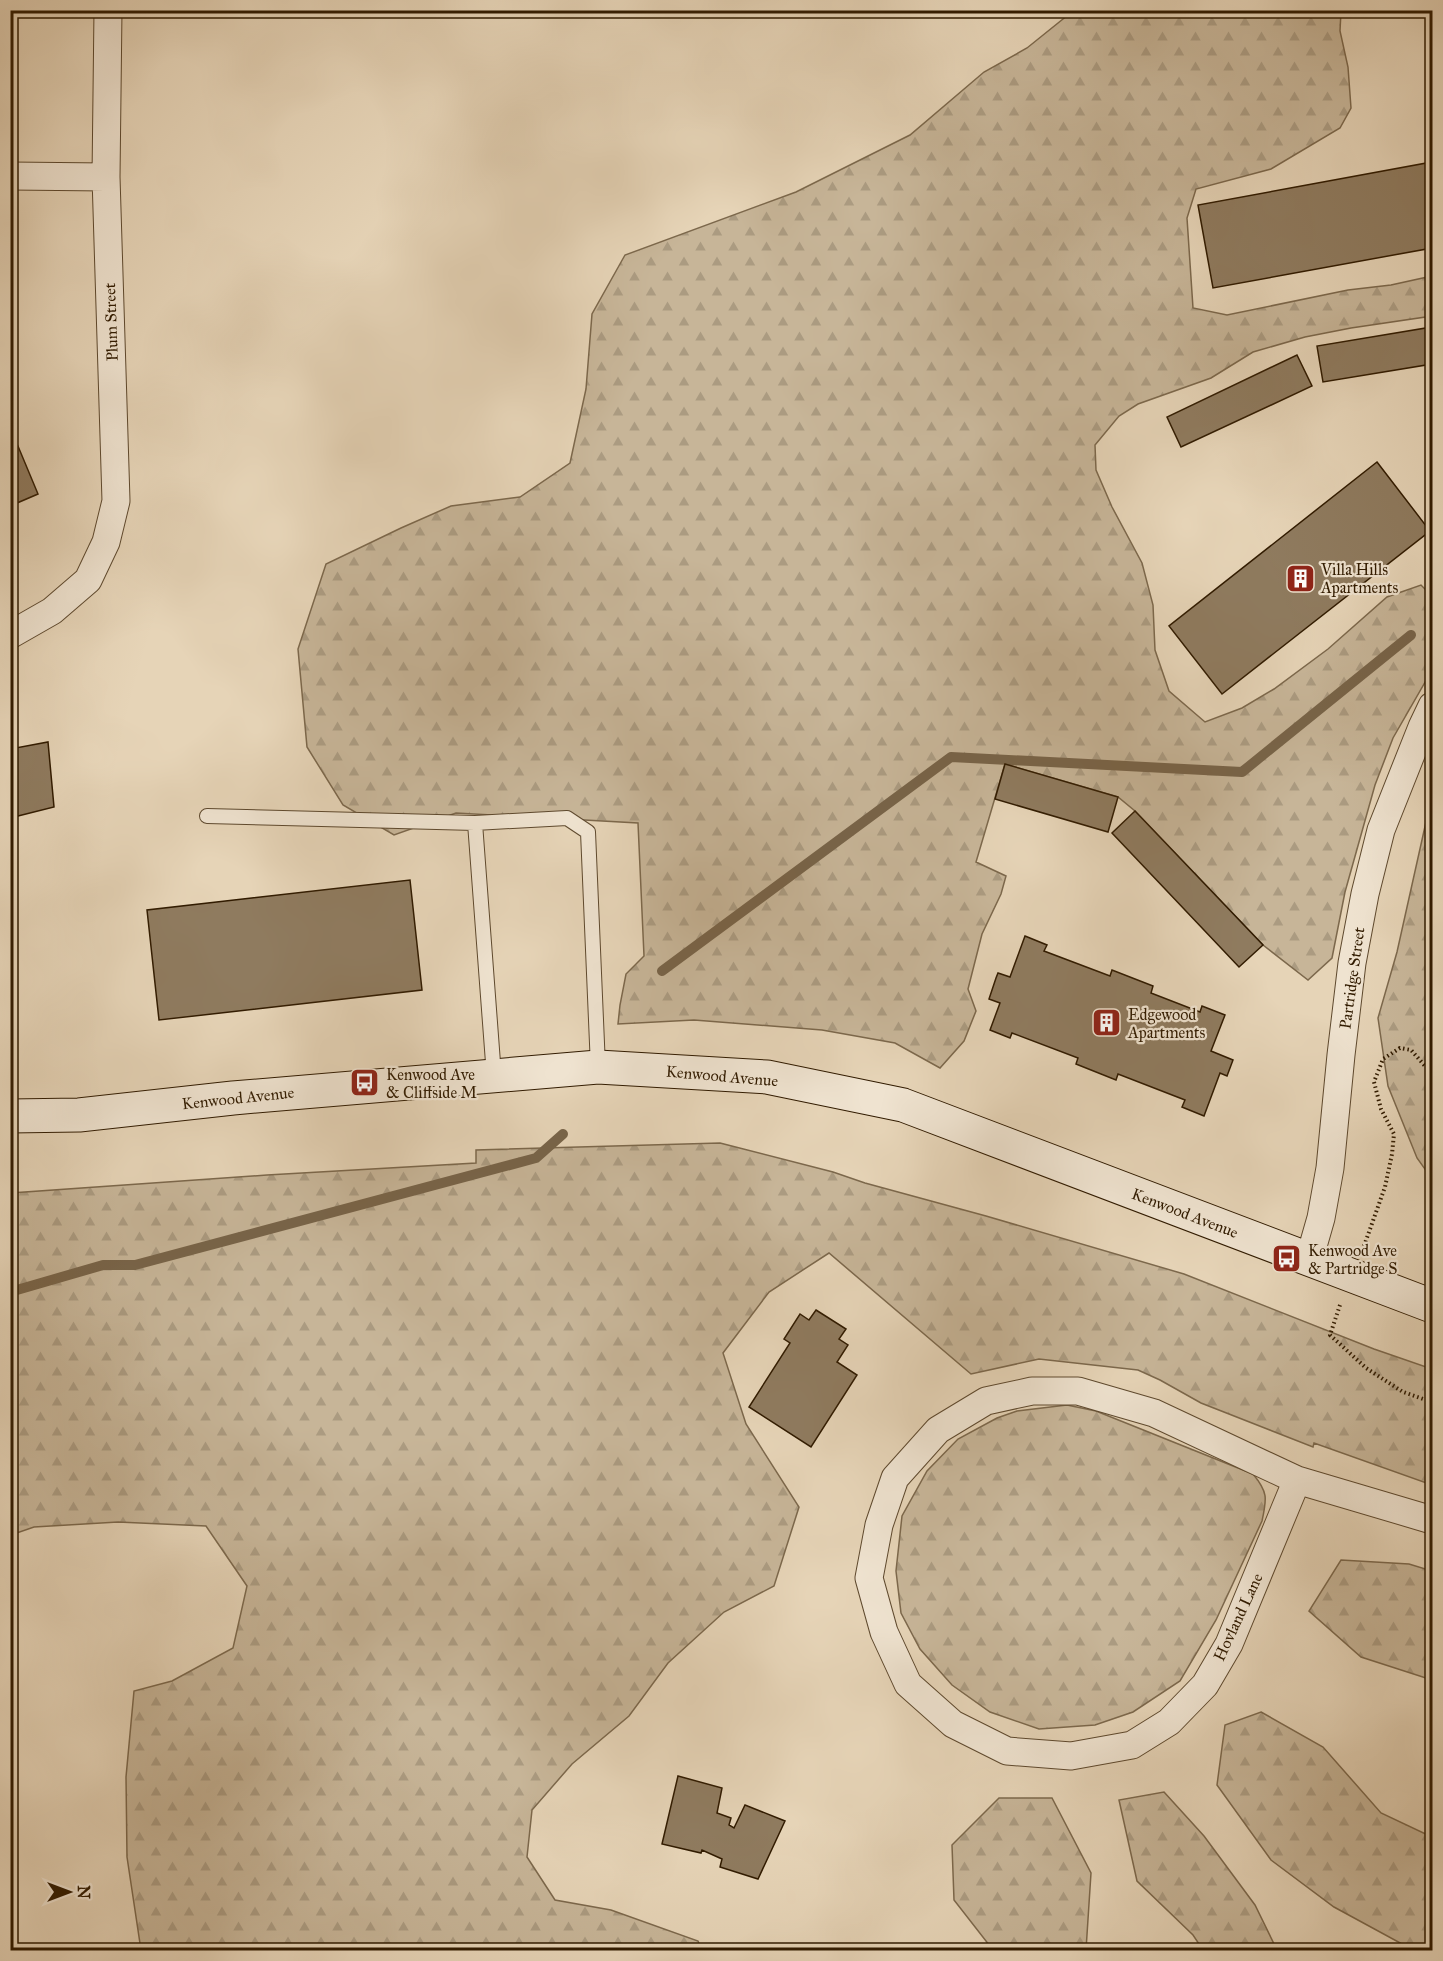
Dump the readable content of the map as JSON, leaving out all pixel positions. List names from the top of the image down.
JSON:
{
  "streets": {
    "street": [
      "Plum Street",
      "Partridge Street",
      "Kenwood Avenue",
      "Hovland Lane"
    ]
  },
  "crossings": [
    ["Partridge Street", "Kenwood Avenue"]
  ],
  "places": {
    "building": ["Villa Hills Apartments", "Edgewood Apartments"],
    "bus stop": ["Kenwood Ave & Cliffside M", "Kenwood Ave & Partridge S"]
  },
  "north": "right"
}
